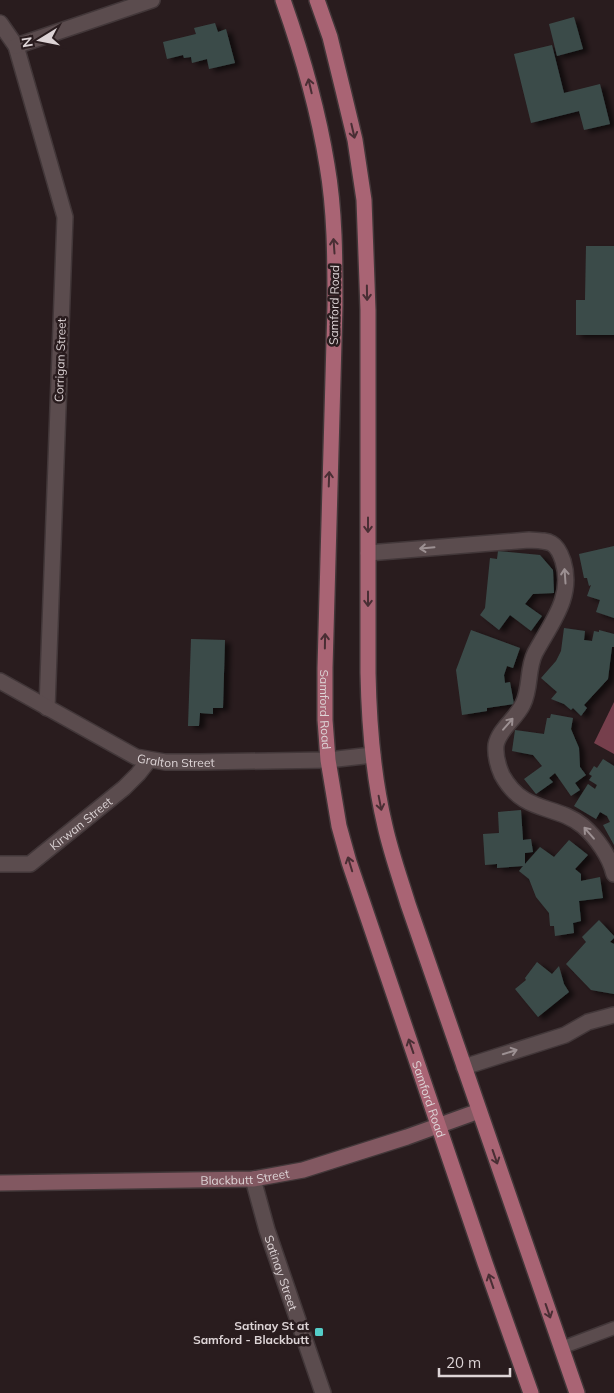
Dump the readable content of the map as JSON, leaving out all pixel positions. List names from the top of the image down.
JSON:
{
  "streets": {
    "main road": ["Samford Road"],
    "street": [
      "Corrigan Street",
      "Gralton Street",
      "Kirwan Street",
      "Blackbutt Street",
      "Satinay Street"
    ]
  },
  "crossings": [
    ["Samford Road", "Gralton Street"],
    ["Samford Road", "Blackbutt Street"],
    ["Corrigan Street", "Gralton Street"],
    ["Gralton Street", "Kirwan Street"],
    ["Blackbutt Street", "Satinay Street"]
  ],
  "places": {
    "transit": ["Satinay St at Samford - Blackbutt"]
  },
  "scale_bar": "20 m",
  "north": "left"
}
